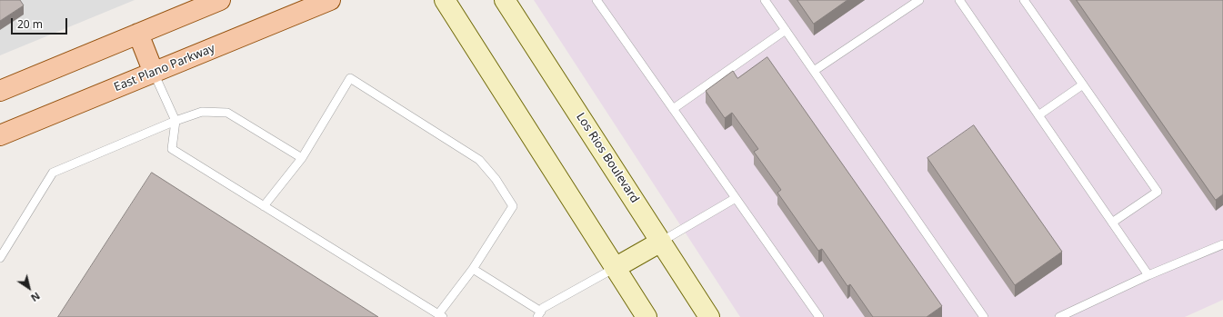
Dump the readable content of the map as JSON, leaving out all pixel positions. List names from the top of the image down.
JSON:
{
  "streets": {
    "main road": ["East Plano Parkway", "Los Rios Boulevard"]
  },
  "scale_bar": "20 m",
  "north": "bottom right"
}
